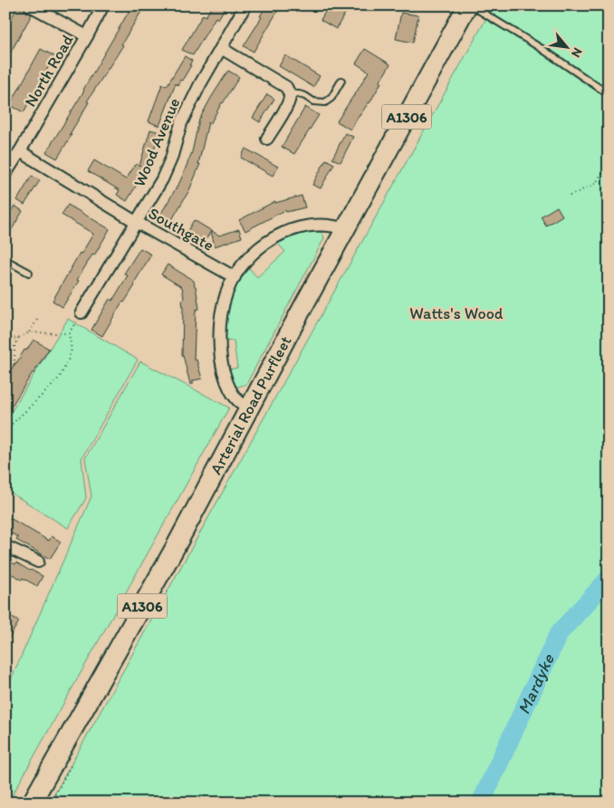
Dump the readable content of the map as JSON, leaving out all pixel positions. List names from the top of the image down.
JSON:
{
  "streets": {
    "main road": ["A1306", "Arterial Road Purfleet"],
    "street": ["North Road", "Wood Avenue", "Southgate"]
  },
  "crossings": [
    ["North Road", "Southgate"],
    ["Wood Avenue", "Southgate"]
  ],
  "water": ["Mardyke"],
  "parks": ["Watts's Wood"],
  "north": "bottom right"
}
